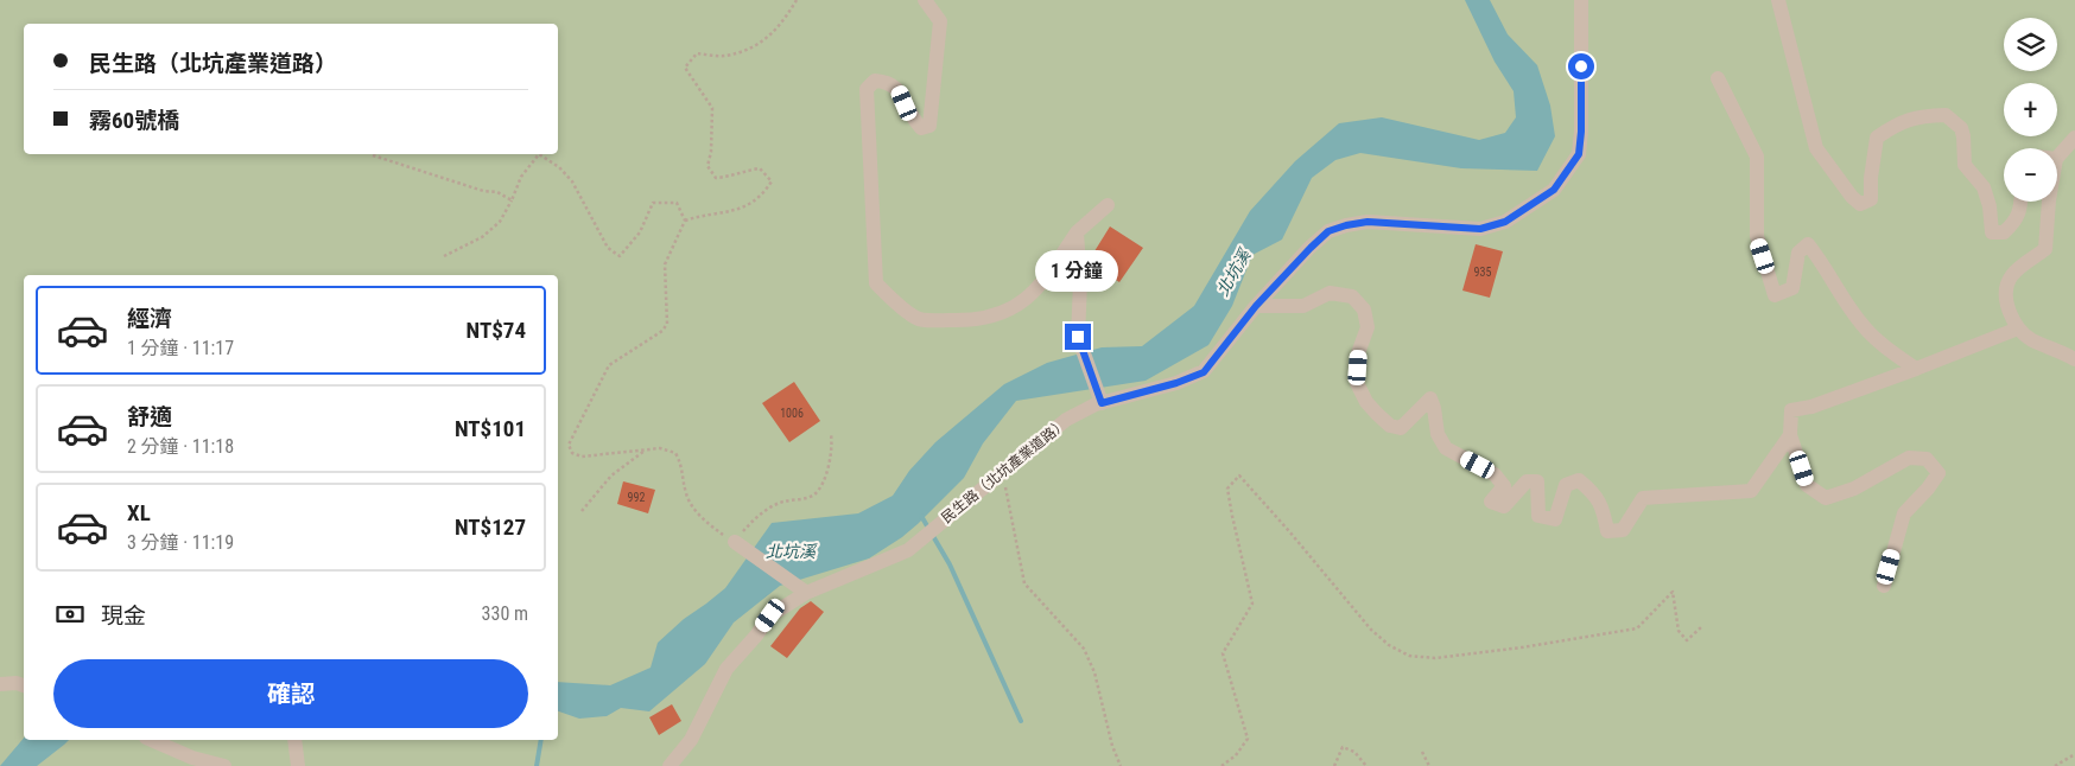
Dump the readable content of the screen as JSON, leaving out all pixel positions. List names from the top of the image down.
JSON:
{
  "streets": {
    "street": ["民生路（北坑產業道路）"]
  },
  "water": ["北坑溪"],
  "house_numbers": ["935", "1006", "992"],
  "page": {
    "map_buttons": ["+", "−"],
    "banner": ["民生路（北坑產業道路）", "霧60號橋"],
    "bubble": "1 分鐘",
    "list": [
      {
        "name": "經濟",
        "note": "1 分鐘 · 11:17",
        "value": "NT$74"
      },
      {
        "name": "舒適",
        "note": "2 分鐘 · 11:18",
        "value": "NT$101"
      },
      {
        "name": "XL",
        "note": "3 分鐘 · 11:19",
        "value": "NT$127"
      }
    ],
    "pay": ["現金", "330 m"],
    "buttons": "確認"
  }
}
